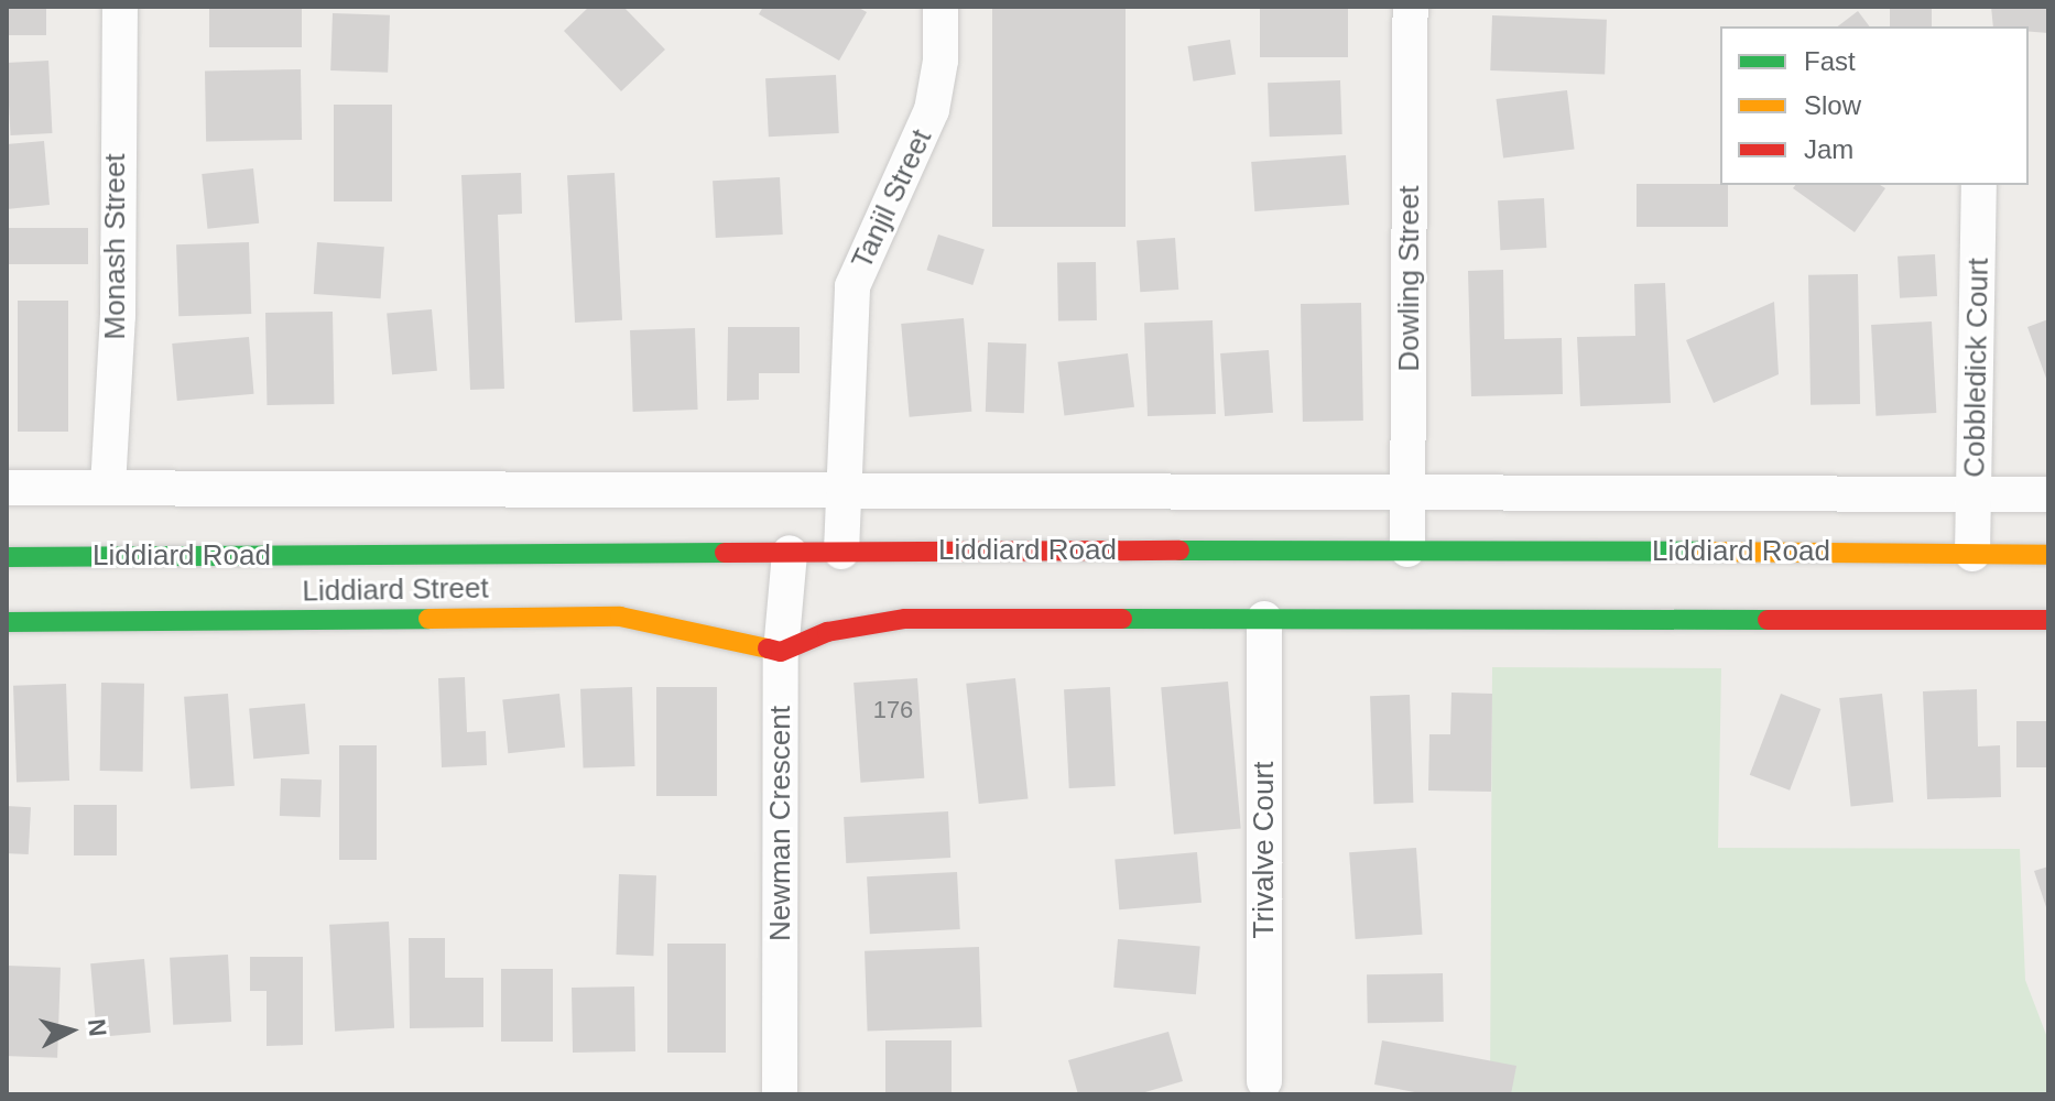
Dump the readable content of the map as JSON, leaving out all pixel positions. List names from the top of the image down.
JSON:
{
  "streets": {
    "street": [
      "Tanjil Street",
      "Monash Street",
      "Dowling Street",
      "Cobbledick Court",
      "Liddiard Road",
      "Liddiard Street",
      "Newman Crescent",
      "Trivalve Court"
    ]
  },
  "crossings": [
    ["Tanjil Street", "Liddiard Road"],
    ["Monash Street", "Liddiard Road"],
    ["Dowling Street", "Liddiard Road"],
    ["Cobbledick Court", "Liddiard Road"],
    ["Liddiard Road", "Newman Crescent"],
    ["Liddiard Street", "Newman Crescent"]
  ],
  "house_numbers": ["176"],
  "legend": ["Fast", "Slow", "Jam"],
  "north": "right"
}
